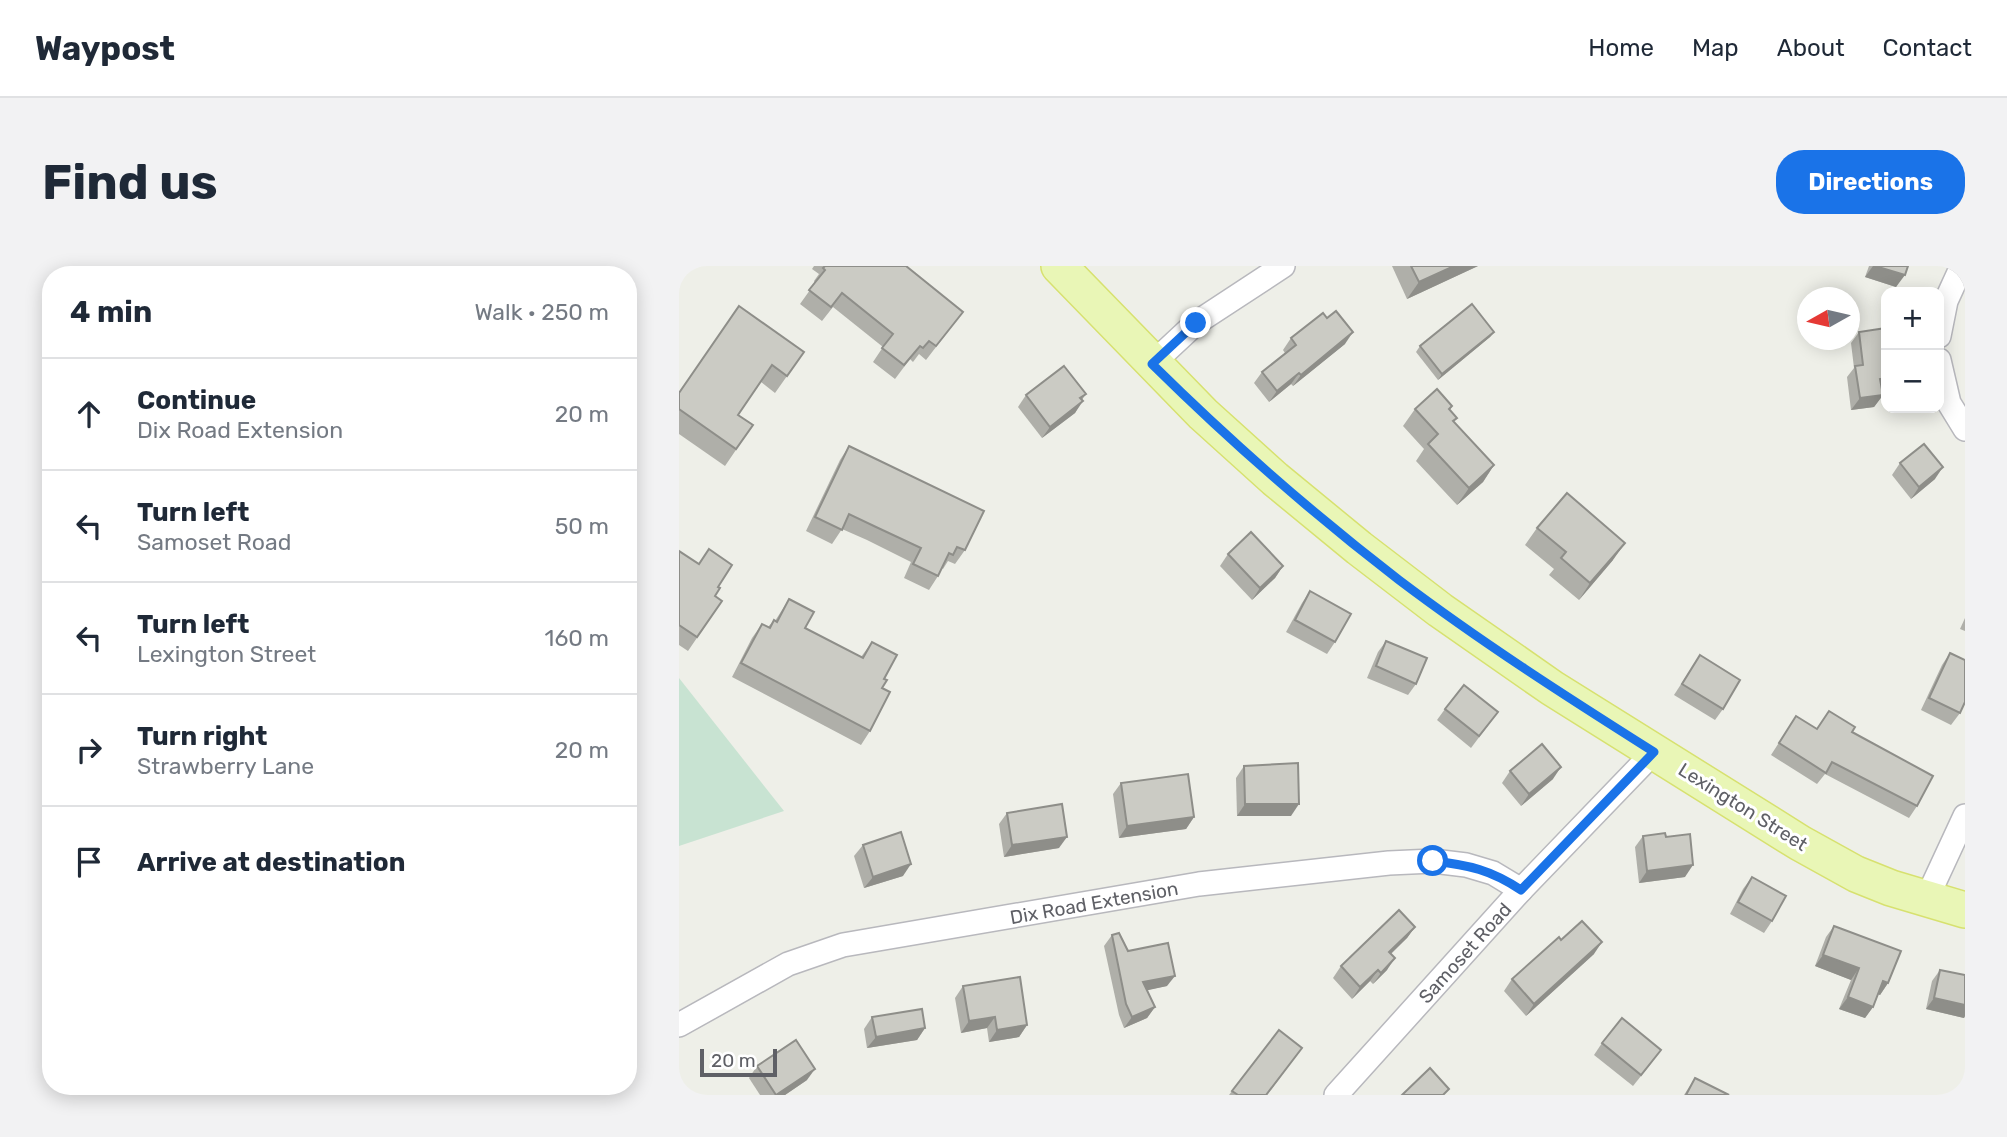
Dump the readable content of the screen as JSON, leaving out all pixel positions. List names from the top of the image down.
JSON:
{
  "streets": {
    "main road": ["Lexington Street"],
    "street": ["Dix Road Extension", "Samoset Road"]
  },
  "crossings": [
    ["Lexington Street", "Samoset Road"],
    ["Dix Road Extension", "Samoset Road"]
  ],
  "scale_bar": "20 m",
  "north": "left",
  "page": {
    "header": "Waypost",
    "nav": [
      "Home",
      "Map",
      "About",
      "Contact"
    ],
    "buttons": "Directions",
    "title": "Find us",
    "heading": ["4 min", "Walk · 250 m"],
    "map_buttons": ["+", "−"],
    "list": [
      ["Continue", "Dix Road Extension", "20 m"],
      ["Turn left", "Samoset Road", "50 m"],
      ["Turn left", "Lexington Street", "160 m"],
      ["Turn right", "Strawberry Lane", "20 m"],
      "Arrive at destination"
    ],
    "scale": "20 m"
  }
}
